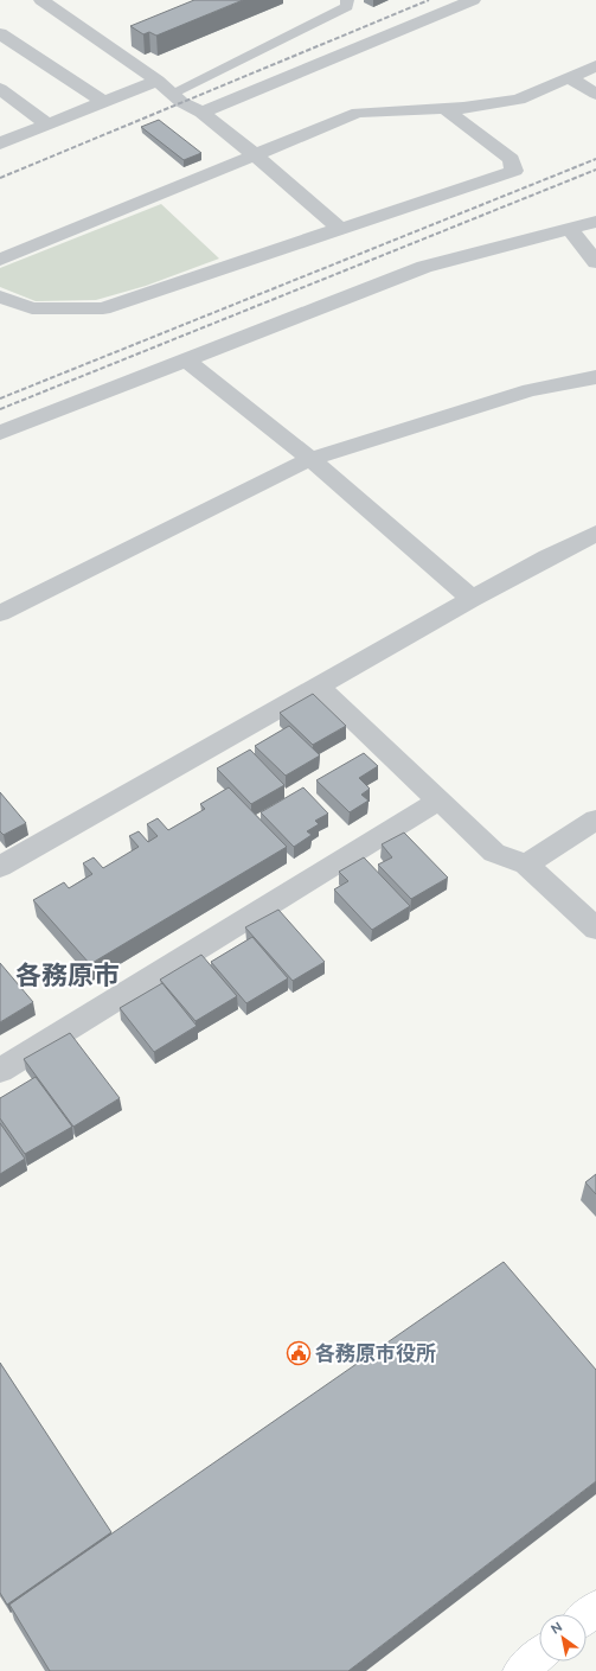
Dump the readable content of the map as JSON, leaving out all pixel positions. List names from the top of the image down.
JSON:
{
  "districts": ["各務原市"],
  "places": {
    "public building": ["各務原市役所"]
  },
  "north": "top left"
}
